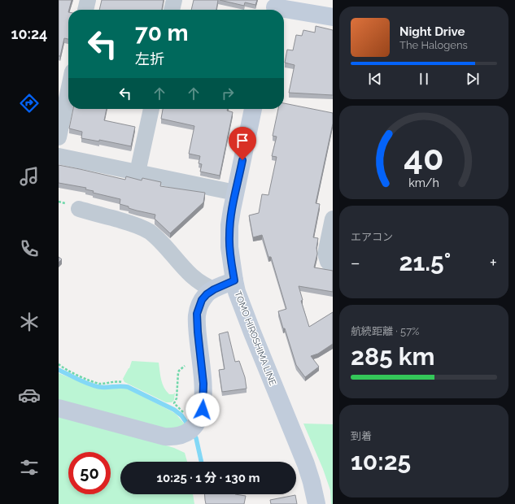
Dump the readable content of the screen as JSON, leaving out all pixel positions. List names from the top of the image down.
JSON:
{
  "streets": {
    "main road": ["TOMO HIROSHIMA LINE"]
  },
  "page": {
    "tabs": "10:24",
    "turn": ["70 m", "左折"],
    "song": ["Night Drive", "The Halogens"],
    "tile": [
      "エアコン",
      ["航続距離 · 57%", "285 km"],
      ["到着", "10:25"]
    ],
    "heat": ["−", "21.5°", "+"],
    "limit": "50",
    "trip": "10:25 · 1 分 · 130 m",
    "gauge": ["40", "km/h"]
  }
}
